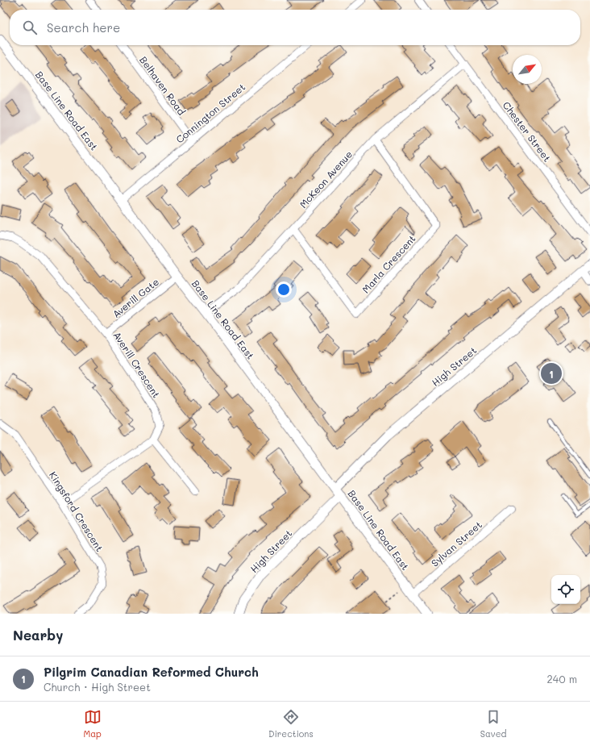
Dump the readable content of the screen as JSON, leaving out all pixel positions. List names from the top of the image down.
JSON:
{
  "streets": {
    "street": [
      "Belhaven Road",
      "Base Line Road East",
      "Connington Street",
      "Chester Street",
      "McKeon Avenue",
      "Marla Crescent",
      "Averill Gate",
      "Averill Crescent",
      "High Street",
      "Kingsford Crescent",
      "Sylvan Street"
    ]
  },
  "crossings": [
    ["Belhaven Road", "Connington Street"],
    ["Base Line Road East", "Connington Street"],
    ["Base Line Road East", "McKeon Avenue"],
    ["Base Line Road East", "Averill Gate"],
    ["Base Line Road East", "High Street"],
    ["Base Line Road East", "Sylvan Street"],
    ["Chester Street", "McKeon Avenue"],
    ["McKeon Avenue", "Marla Crescent"],
    ["Averill Gate", "Averill Crescent"]
  ],
  "north": "top right",
  "page": {
    "search": "Search here",
    "pins": "1",
    "heading": "Nearby",
    "list": [
      {
        "mark": "1",
        "name": "Pilgrim Canadian Reformed Church",
        "note": "Church · High Street",
        "value": "240 m"
      }
    ],
    "nav": ["Map", "Directions", "Saved"]
  }
}
